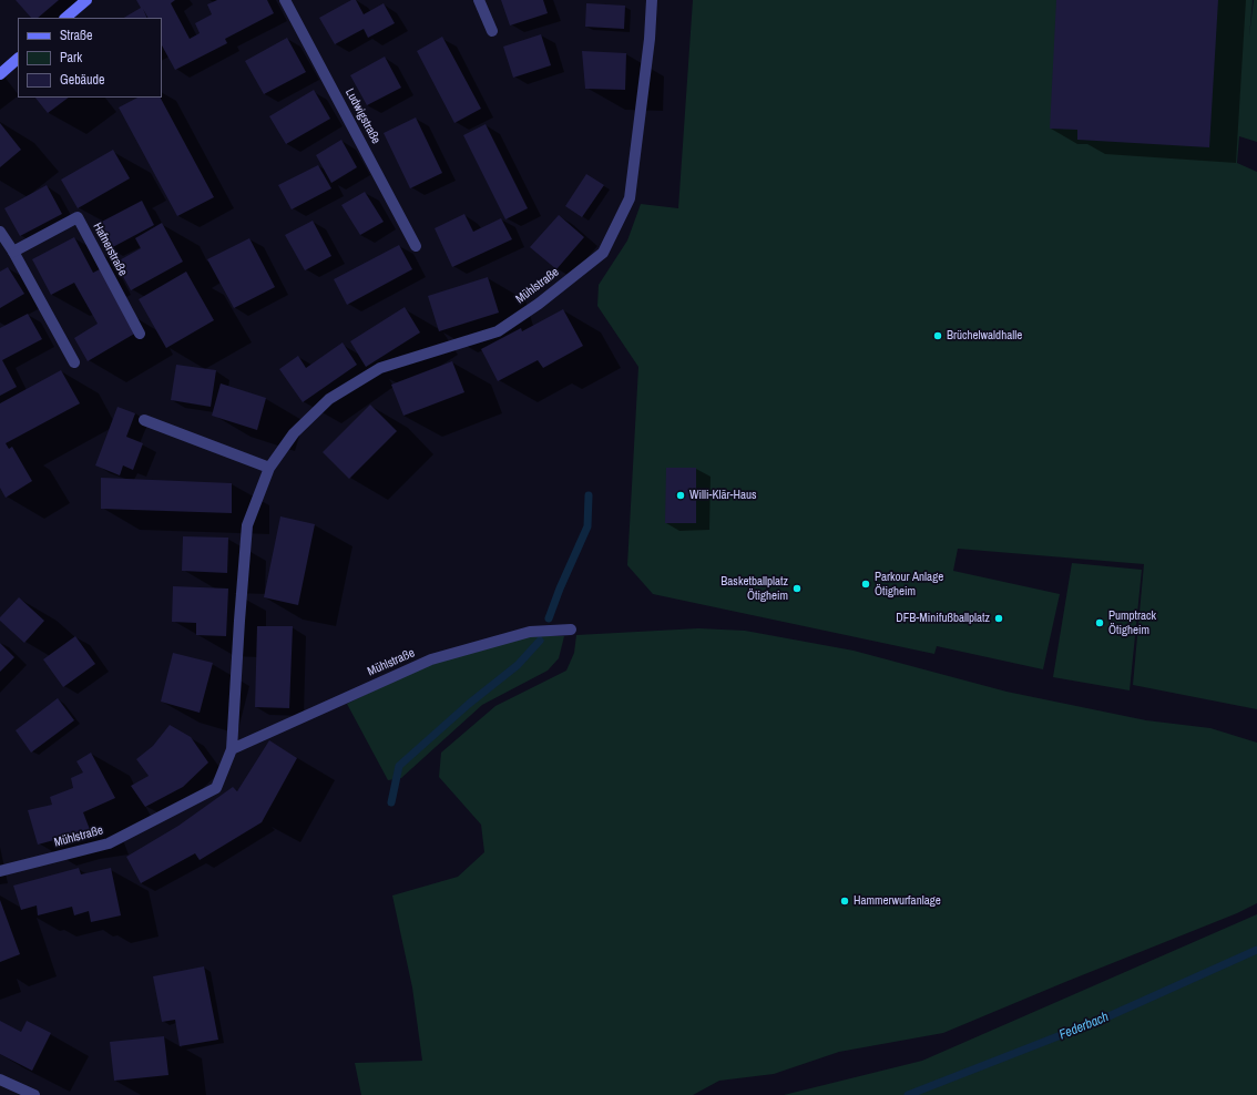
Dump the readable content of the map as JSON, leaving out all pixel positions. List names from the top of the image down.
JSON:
{
  "streets": {
    "street": ["Ludwigstraße", "Hafnerstraße", "Mühlstraße"]
  },
  "water": ["Federbach"],
  "places": [
    "Brüchelwaldhalle",
    "Willi-Klär-Haus",
    "Parkour Anlage Ötigheim",
    "Basketballplatz Ötigheim",
    "DFB-Minifußballplatz",
    "Pumptrack Ötigheim",
    "Hammerwurfanlage"
  ],
  "legend": ["Straße", "Park", "Gebäude"]
}
